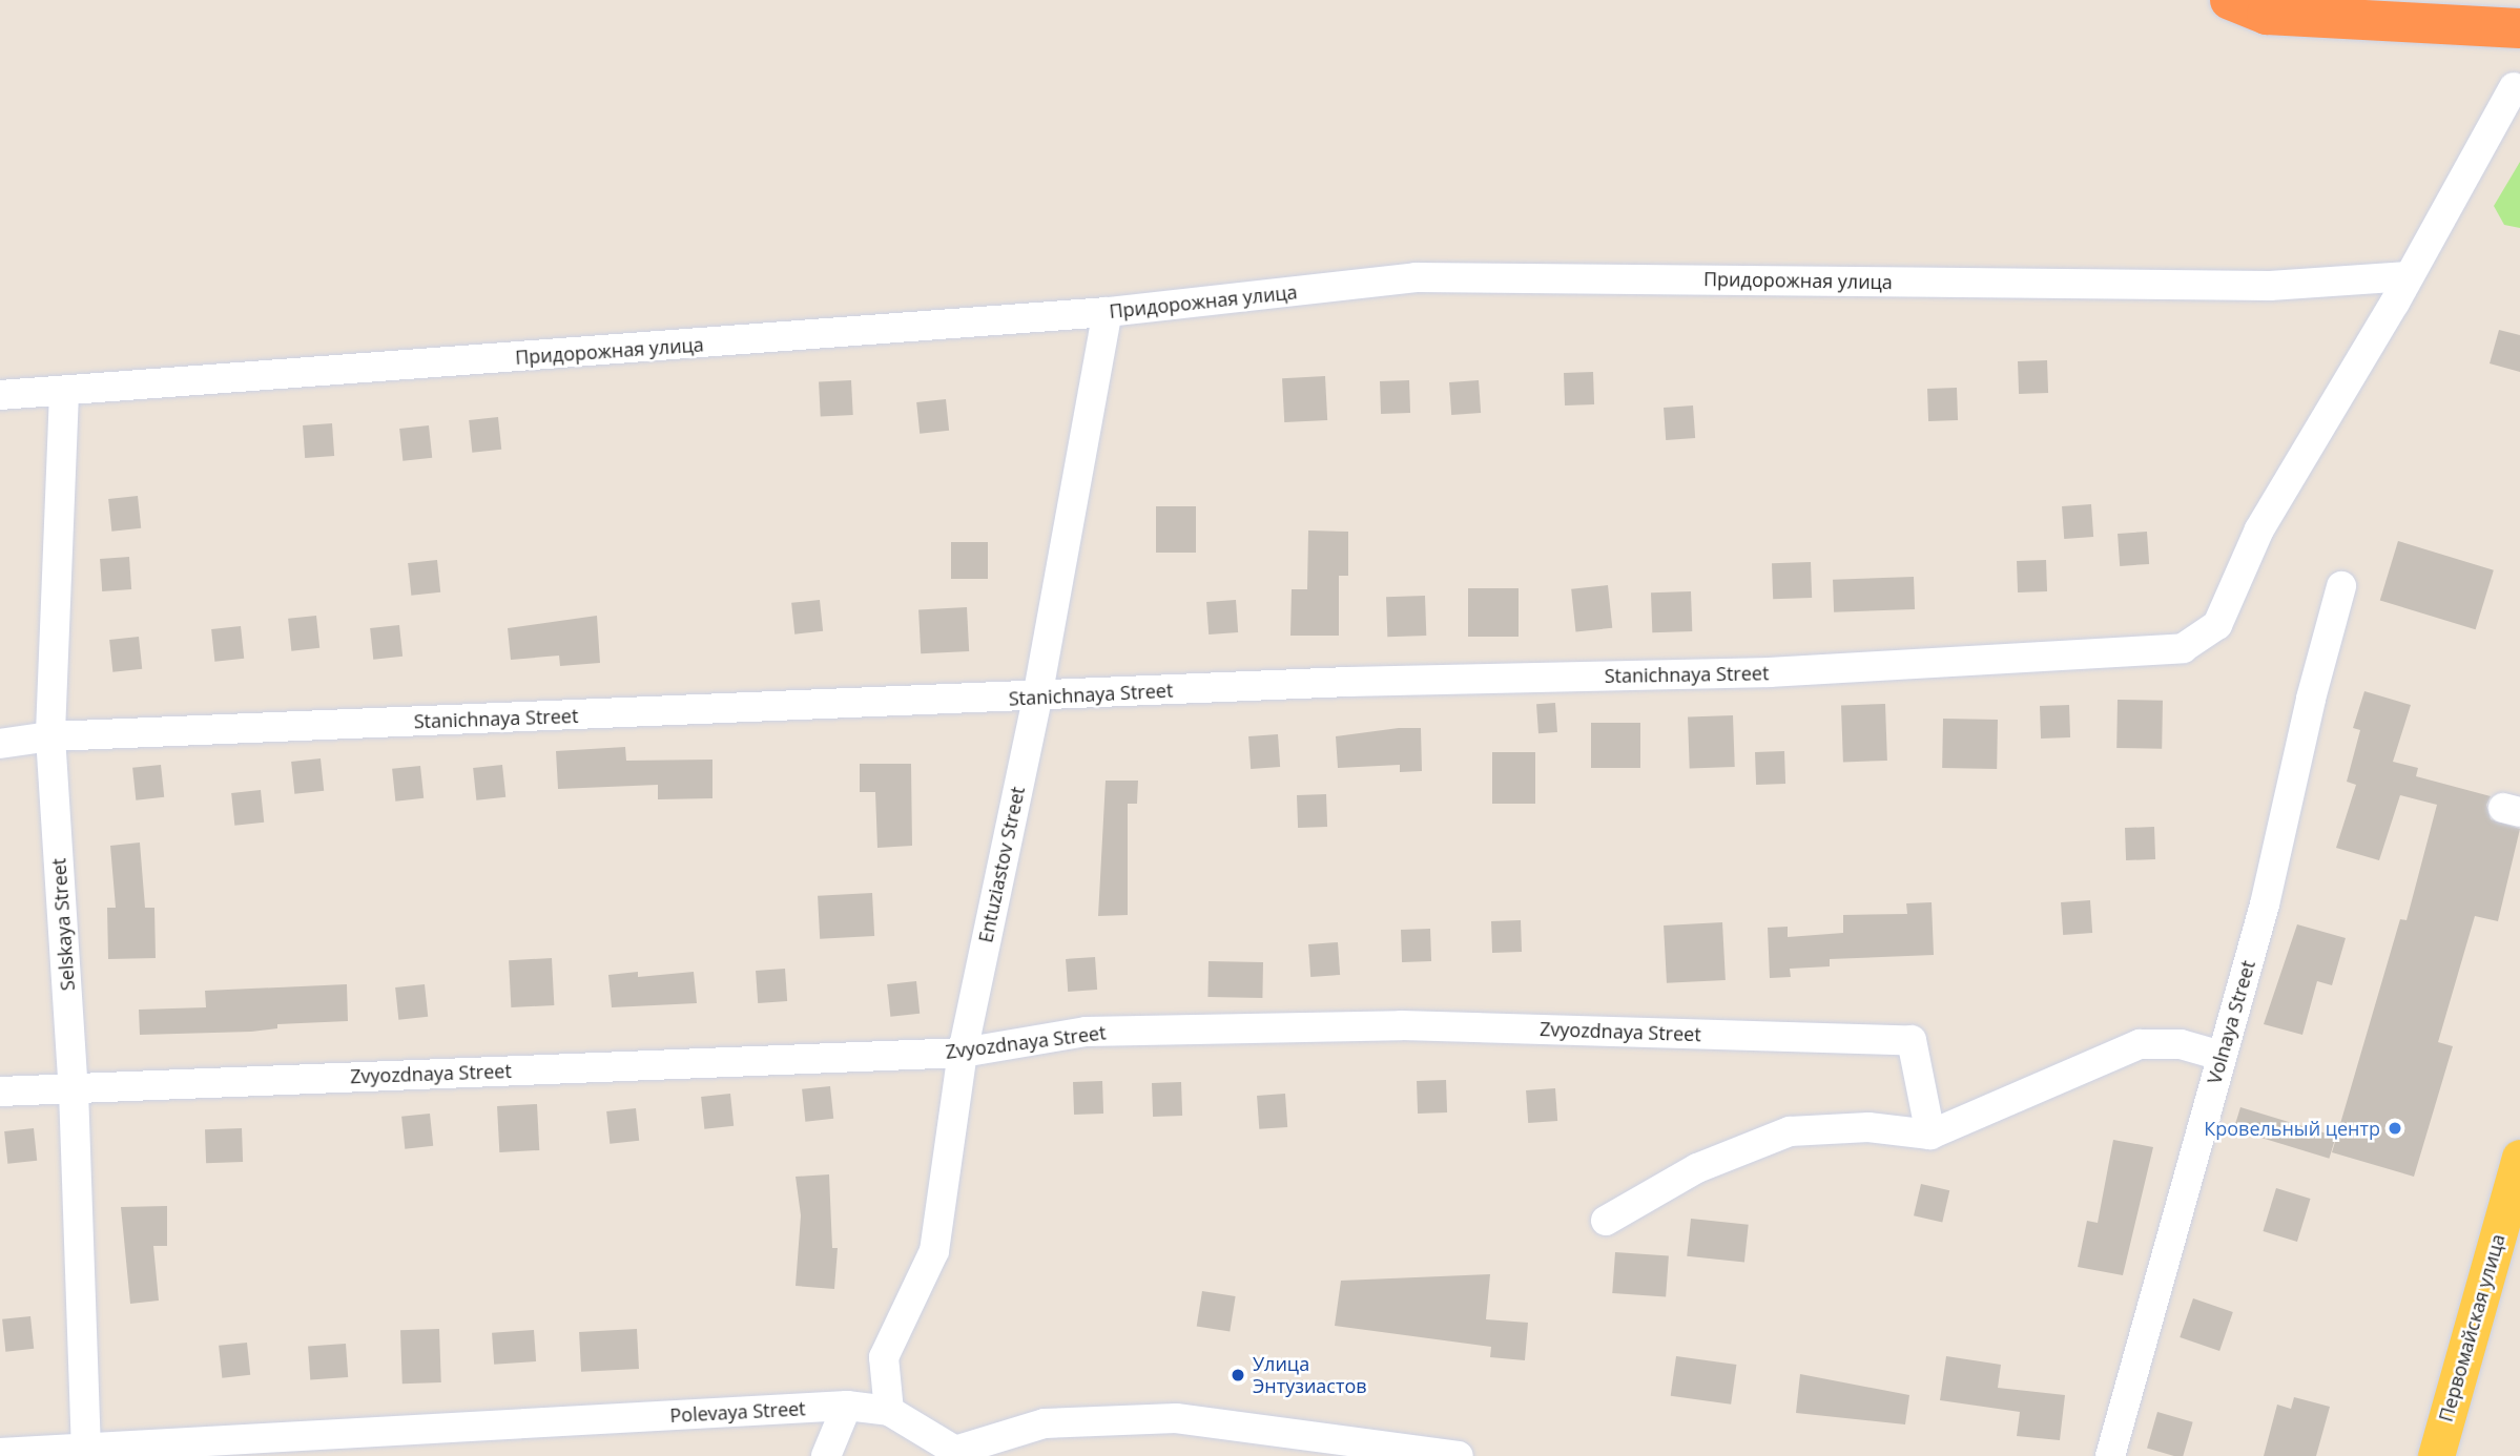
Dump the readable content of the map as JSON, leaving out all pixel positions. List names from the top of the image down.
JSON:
{
  "streets": {
    "main road": ["Первомайская улица"],
    "street": [
      "Придорожная улица",
      "Stanichnaya Street",
      "Entuziastov Street",
      "Selskaya Street",
      "Volnaya Street",
      "Zvyozdnaya Street",
      "Polevaya Street"
    ]
  },
  "crossings": [
    ["Придорожная улица", "Stanichnaya Street"],
    ["Придорожная улица", "Entuziastov Street"],
    ["Придорожная улица", "Selskaya Street"],
    ["Stanichnaya Street", "Entuziastov Street"],
    ["Stanichnaya Street", "Selskaya Street"],
    ["Entuziastov Street", "Zvyozdnaya Street"],
    ["Entuziastov Street", "Polevaya Street"],
    ["Selskaya Street", "Zvyozdnaya Street"],
    ["Selskaya Street", "Polevaya Street"]
  ],
  "places": ["Кровельный центр", "Улица Энтузиастов"]
}
